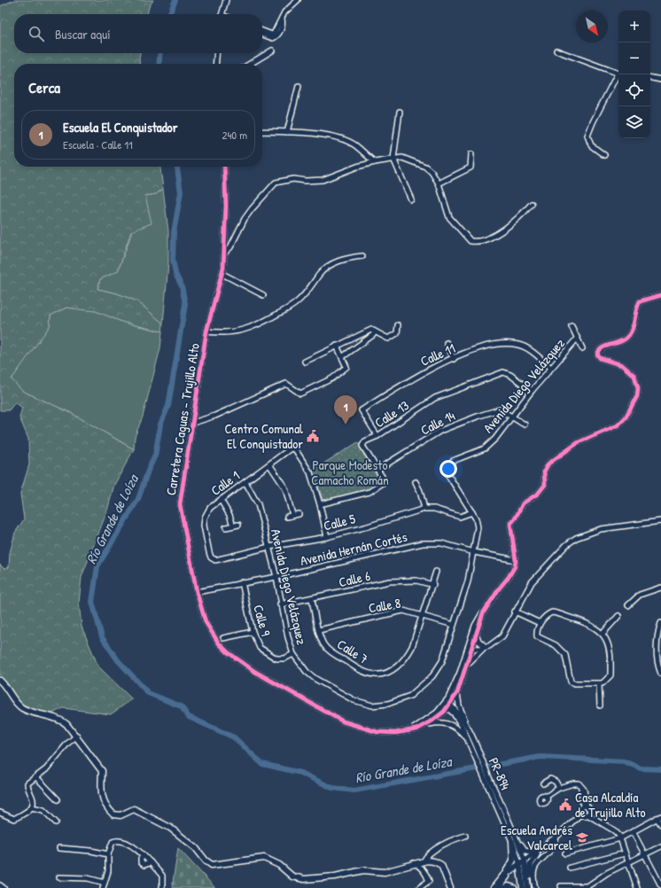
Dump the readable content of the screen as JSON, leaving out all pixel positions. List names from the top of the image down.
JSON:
{
  "streets": {
    "street": [
      "Calle 11",
      "Avenida Diego Velázquez",
      "Calle 13",
      "Carretera Caguas - Trujillo Alto",
      "Calle 14",
      "Calle 1",
      "Calle 5",
      "Avenida Hernán Cortés",
      "Calle 6",
      "Calle 8",
      "Calle 9",
      "Calle 7",
      "PR-894"
    ]
  },
  "crossings": [
    ["Calle 11", "Avenida Diego Velázquez"],
    ["Calle 11", "Calle 13"],
    ["Avenida Diego Velázquez", "Calle 13"],
    ["Avenida Diego Velázquez", "Calle 14"],
    ["Avenida Diego Velázquez", "Calle 1"],
    ["Avenida Diego Velázquez", "Calle 5"],
    ["Avenida Diego Velázquez", "Avenida Hernán Cortés"],
    ["Avenida Diego Velázquez", "Calle 6"],
    ["Avenida Diego Velázquez", "Calle 8"],
    ["Avenida Diego Velázquez", "Calle 9"],
    ["Calle 13", "Calle 14"],
    ["Calle 13", "Calle 1"],
    ["Carretera Caguas - Trujillo Alto", "Avenida Hernán Cortés"],
    ["Carretera Caguas - Trujillo Alto", "PR-894"],
    ["Calle 1", "Calle 5"],
    ["Avenida Hernán Cortés", "Calle 9"],
    ["Calle 6", "Calle 7"],
    ["Calle 8", "Calle 7"]
  ],
  "water": ["Río Grande de Loíza"],
  "parks": ["Parque Modesto Camacho Román"],
  "places": {
    "public building": ["Centro Comunal El Conquistador", "Casa Alcaldía de Trujillo Alto"],
    "school or university": ["Escuela Andrés Valcarcel"]
  },
  "north": "bottom right",
  "page": {
    "map_buttons": ["+", "−"],
    "search": "Buscar aquí",
    "heading": "Cerca",
    "list": [
      {
        "mark": "1",
        "name": "Escuela El Conquistador",
        "note": "Escuela · Calle 11",
        "value": "240 m"
      }
    ],
    "pins": "1"
  }
}
